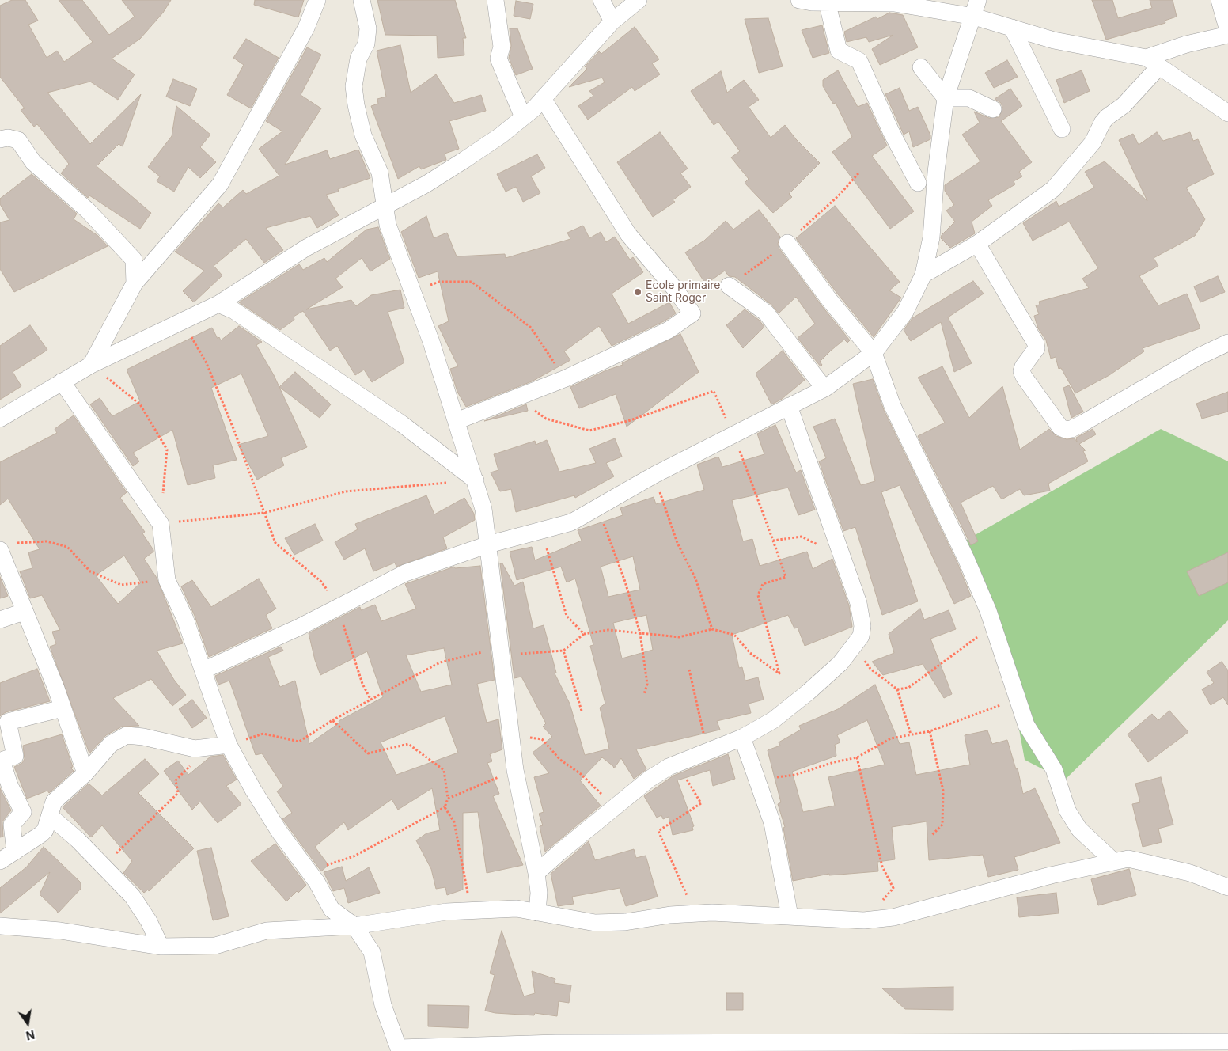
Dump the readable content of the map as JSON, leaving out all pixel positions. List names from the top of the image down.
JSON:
{
  "places": ["Ecole primaire Saint Roger"],
  "north": "bottom"
}
